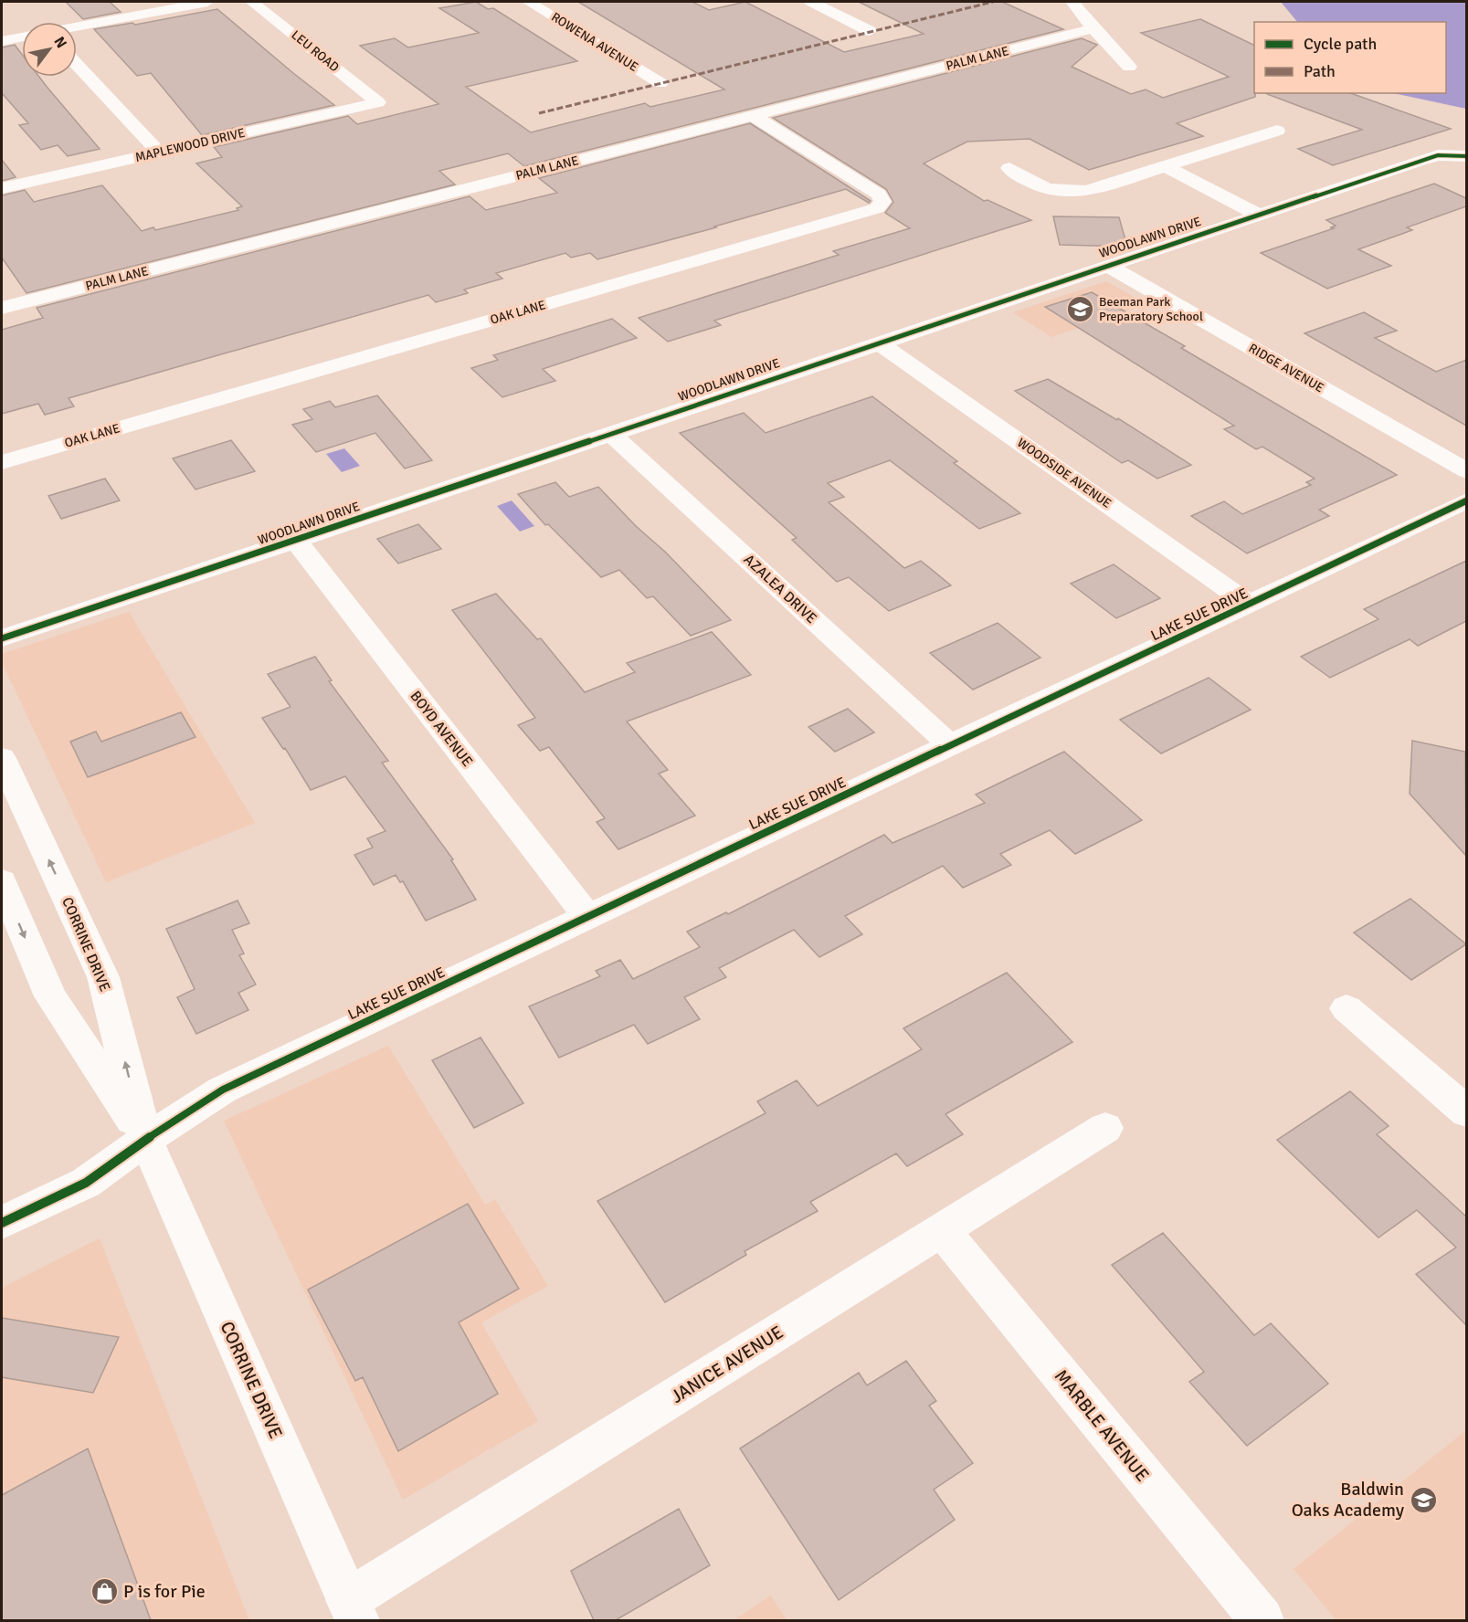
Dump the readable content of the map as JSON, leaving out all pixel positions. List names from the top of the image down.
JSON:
{
  "streets": {
    "street": [
      "ROWENA AVENUE",
      "LEU ROAD",
      "PALM LANE",
      "MAPLEWOOD DRIVE",
      "WOODLAWN DRIVE",
      "OAK LANE",
      "RIDGE AVENUE",
      "WOODSIDE AVENUE",
      "AZALEA DRIVE",
      "LAKE SUE DRIVE",
      "BOYD AVENUE",
      "CORRINE DRIVE",
      "JANICE AVENUE",
      "MARBLE AVENUE"
    ]
  },
  "crossings": [
    ["LEU ROAD", "MAPLEWOOD DRIVE"],
    ["PALM LANE", "OAK LANE"],
    ["WOODLAWN DRIVE", "RIDGE AVENUE"],
    ["WOODLAWN DRIVE", "WOODSIDE AVENUE"],
    ["WOODLAWN DRIVE", "AZALEA DRIVE"],
    ["WOODLAWN DRIVE", "BOYD AVENUE"],
    ["WOODSIDE AVENUE", "LAKE SUE DRIVE"],
    ["AZALEA DRIVE", "LAKE SUE DRIVE"],
    ["LAKE SUE DRIVE", "BOYD AVENUE"],
    ["LAKE SUE DRIVE", "CORRINE DRIVE"],
    ["CORRINE DRIVE", "JANICE AVENUE"],
    ["JANICE AVENUE", "MARBLE AVENUE"]
  ],
  "places": {
    "school or university": ["Beeman Park Preparatory School", "Baldwin Oaks Academy"],
    "shop": ["P is for Pie"]
  },
  "legend": ["Cycle path", "Path"],
  "north": "top right"
}
